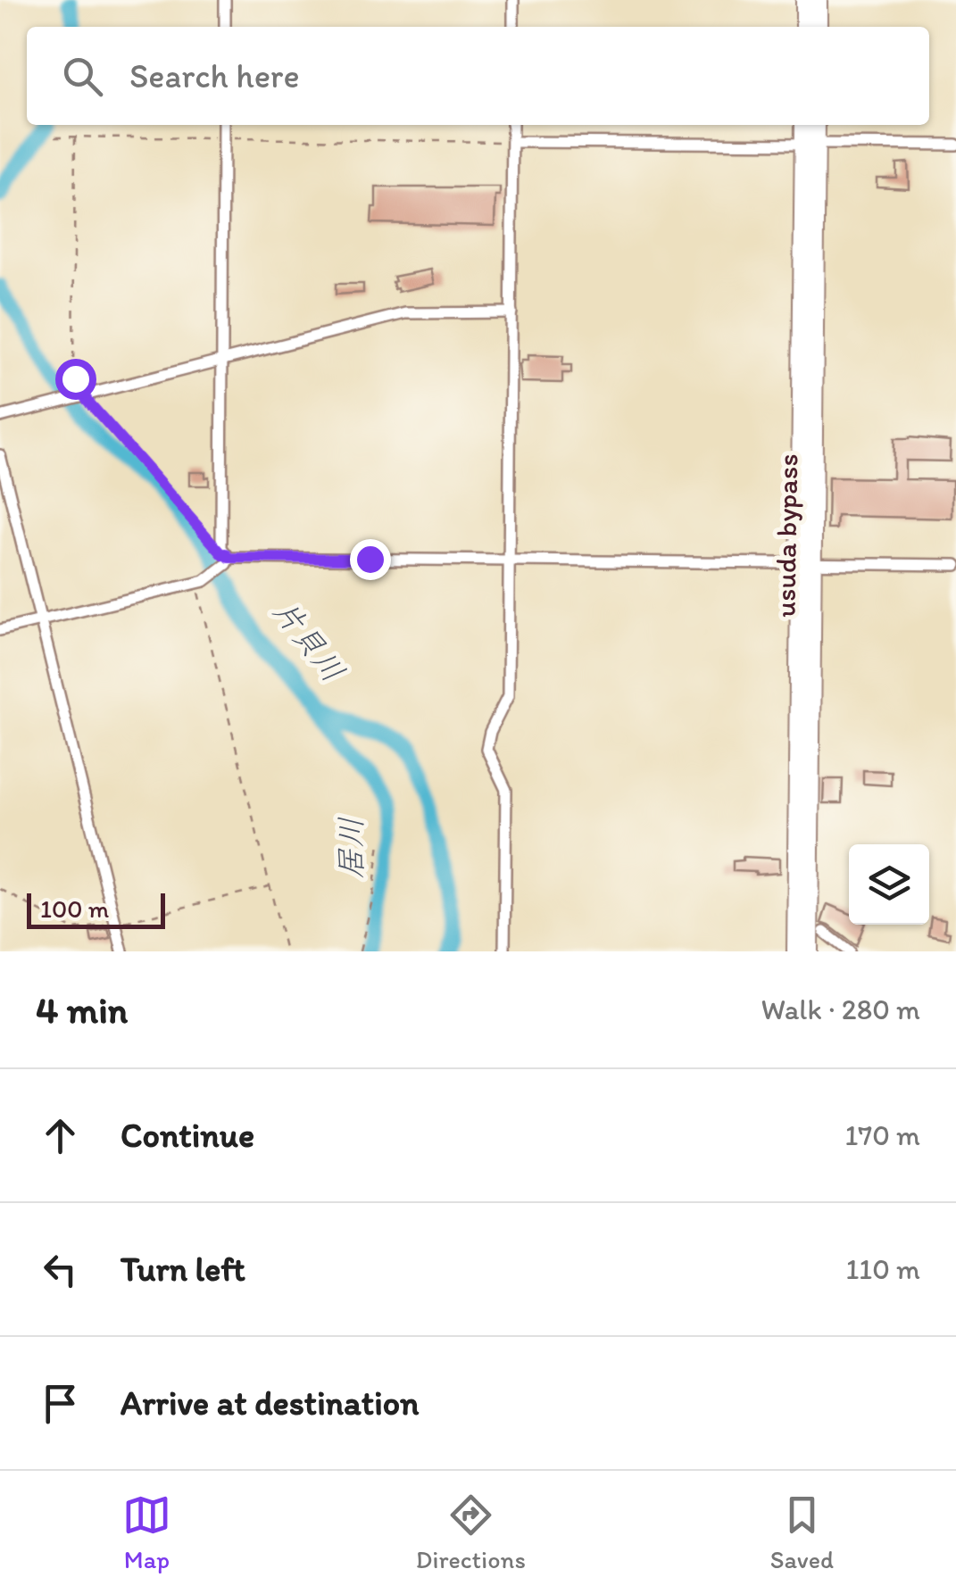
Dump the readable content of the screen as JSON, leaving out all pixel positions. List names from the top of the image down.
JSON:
{
  "streets": {
    "highway": ["usuda bypass"]
  },
  "water": ["片貝川", "居川"],
  "scale_bar": "100 m",
  "page": {
    "search": "Search here",
    "scale": "100 m",
    "heading": ["4 min", "Walk · 280 m"],
    "list": [
      ["Continue", "170 m"],
      ["Turn left", "110 m"],
      "Arrive at destination"
    ],
    "nav": ["Map", "Directions", "Saved"]
  }
}
